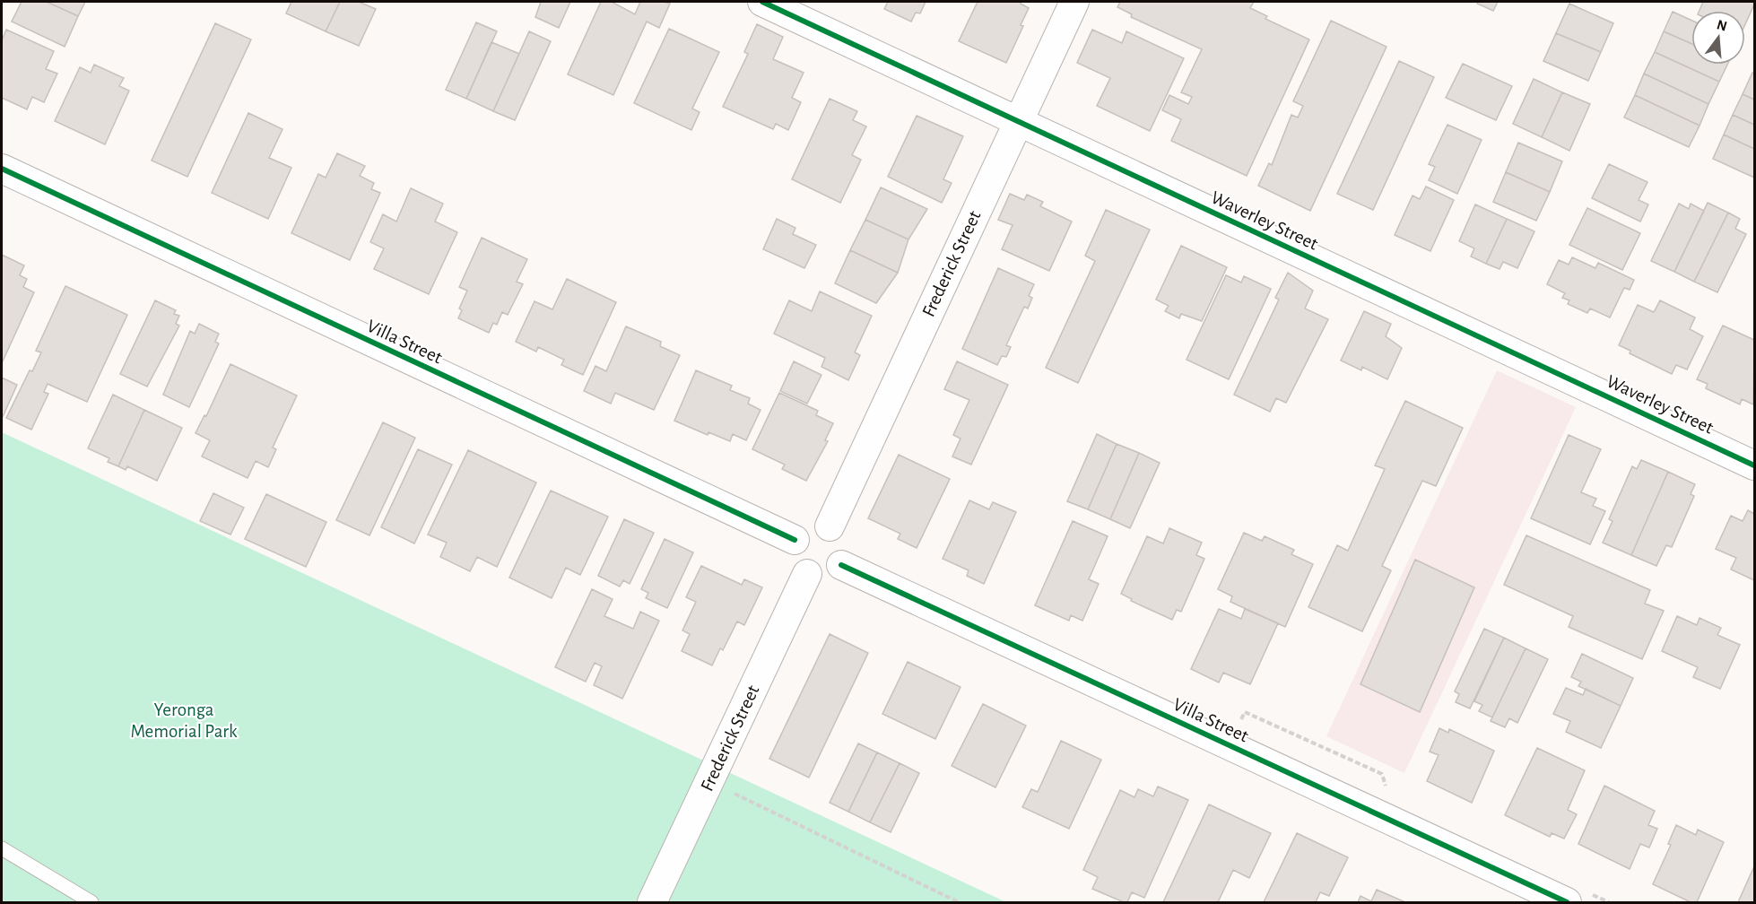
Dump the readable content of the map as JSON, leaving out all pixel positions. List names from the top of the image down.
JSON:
{
  "streets": {
    "street": ["Waverley Street", "Frederick Street", "Villa Street"]
  },
  "crossings": [
    ["Waverley Street", "Frederick Street"],
    ["Frederick Street", "Villa Street"]
  ],
  "parks": ["Yeronga Memorial Park"],
  "north": "top"
}
